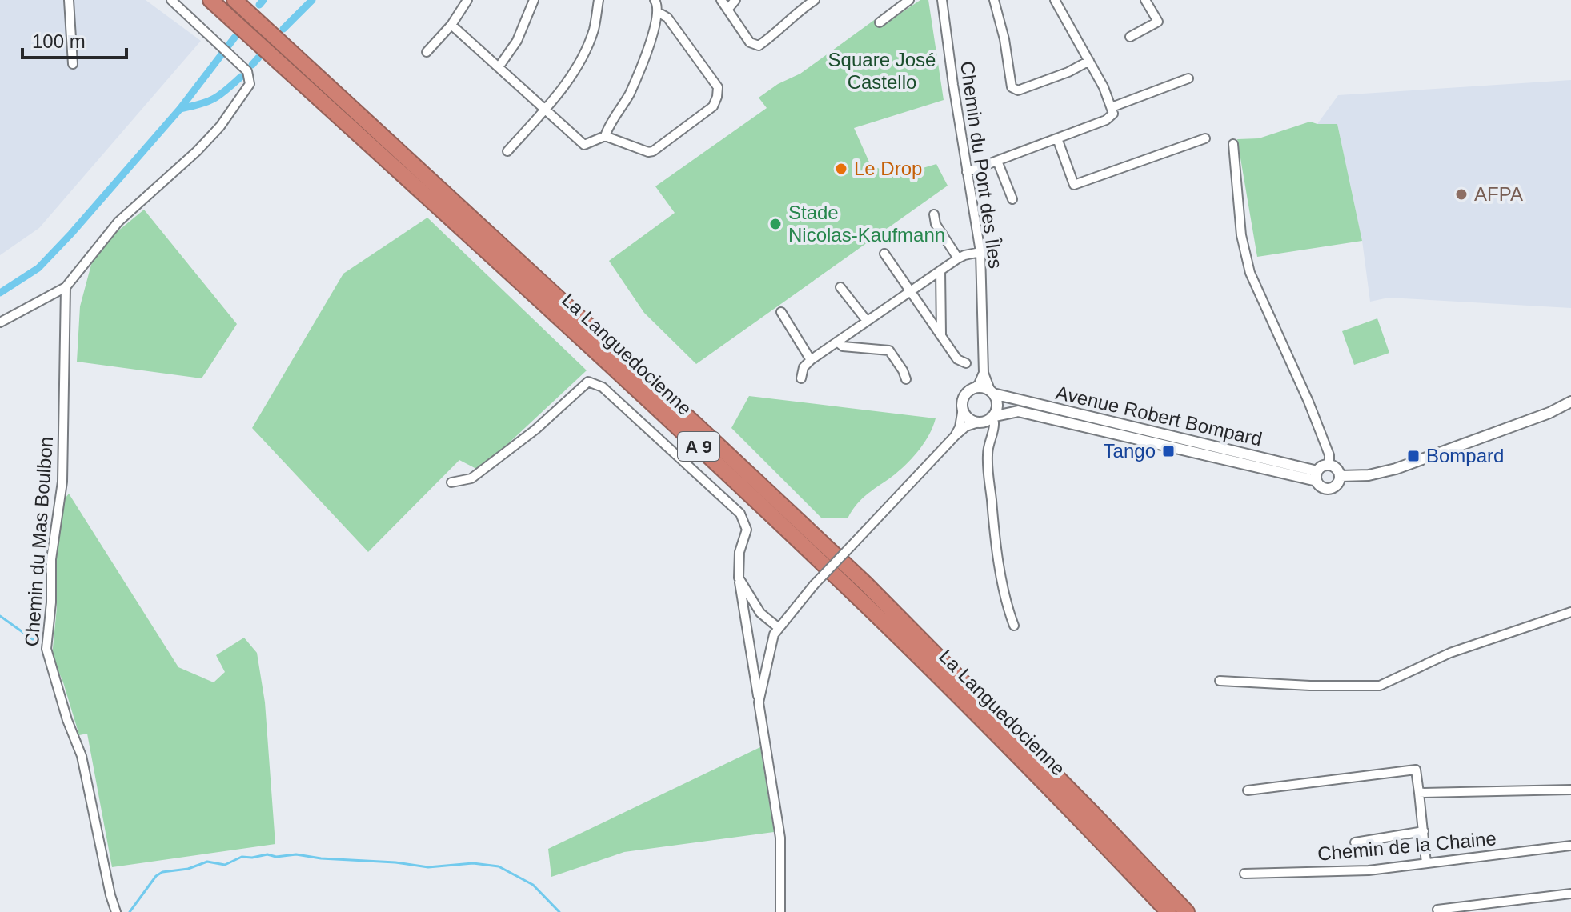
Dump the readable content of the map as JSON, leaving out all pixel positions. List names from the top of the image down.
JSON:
{
  "streets": {
    "highway": ["La Languedocienne", "A 9"],
    "street": [
      "Chemin du Pont des Îles",
      "Avenue Robert Bompard",
      "Chemin du Mas Boulbon",
      "Chemin de la Chaine"
    ]
  },
  "crossings": [
    ["Chemin du Pont des Îles", "Avenue Robert Bompard"]
  ],
  "parks": ["Square José Castello"],
  "places": {
    "other": ["Le Drop", "AFPA", "Stade Nicolas-Kaufmann"],
    "transit": ["Tango", "Bompard"]
  },
  "scale_bar": "100 m"
}
